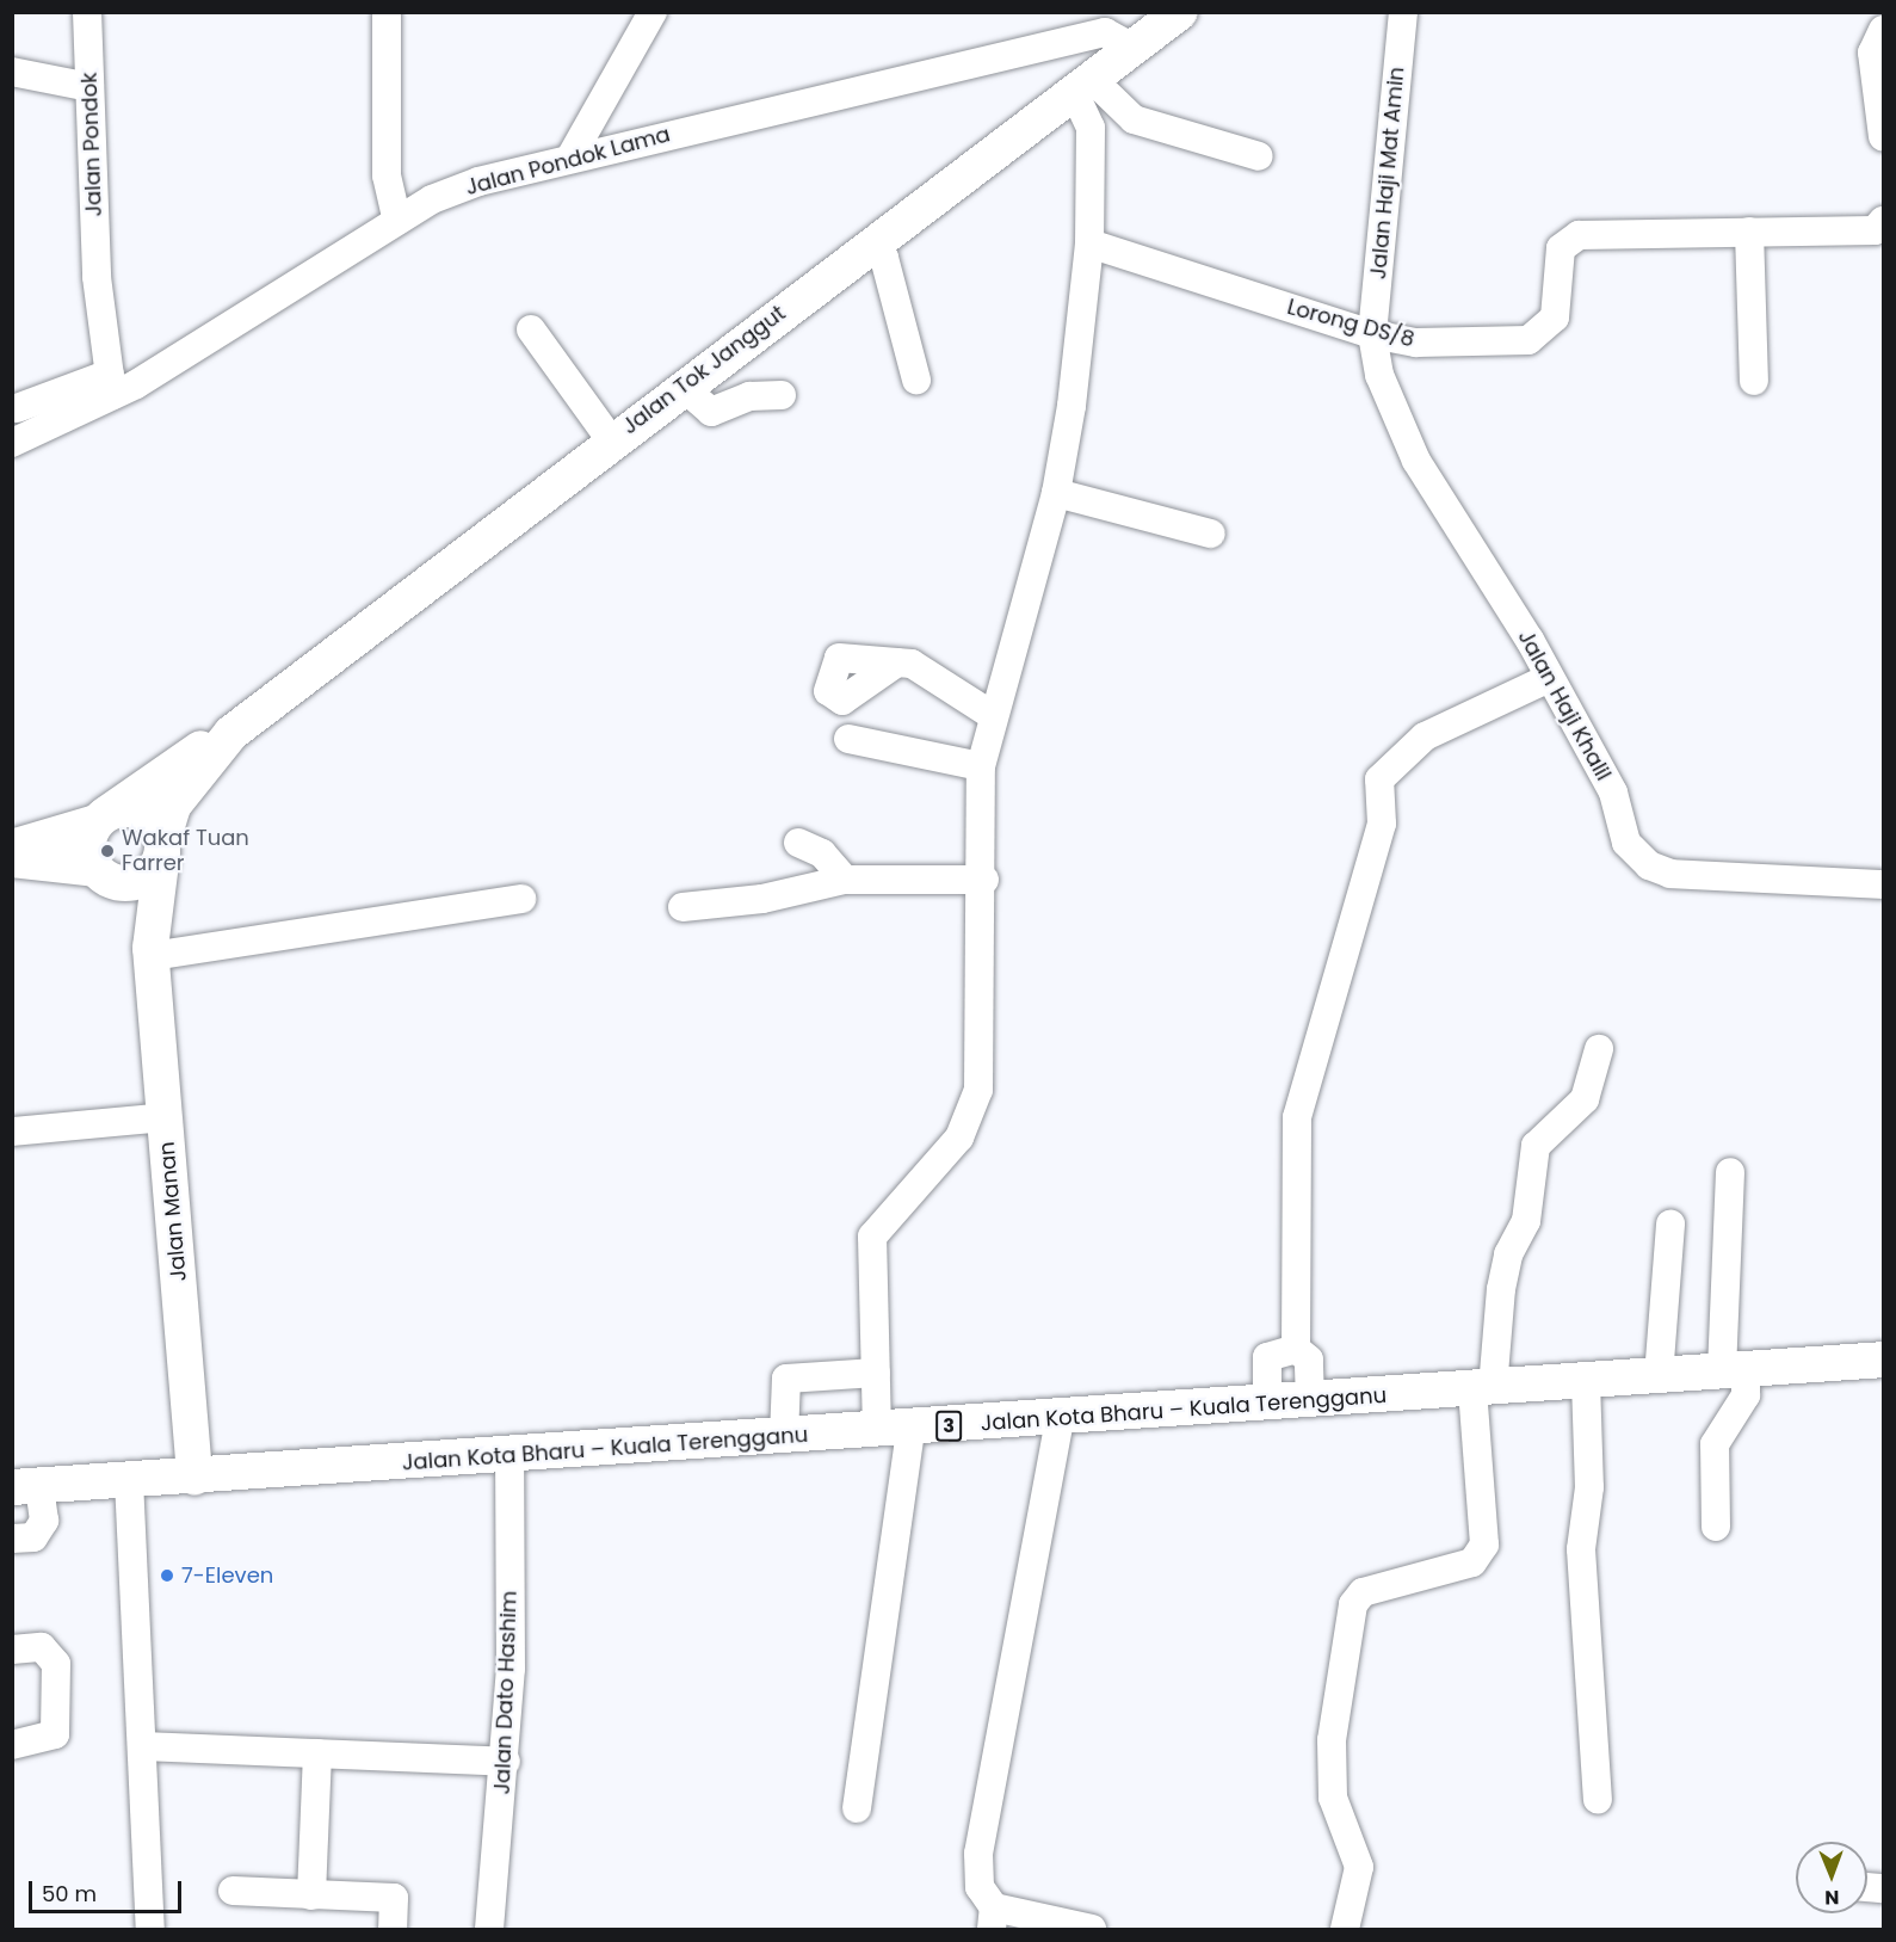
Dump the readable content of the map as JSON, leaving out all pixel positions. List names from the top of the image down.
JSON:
{
  "streets": {
    "main road": [
      "Jalan Tok Janggut",
      "Jalan Manan",
      "Jalan Kota Bharu – Kuala Terengganu",
      "3"
    ],
    "street": [
      "Jalan Pondok",
      "Jalan Pondok Lama",
      "Jalan Haji Mat Amin",
      "Lorong DS/8",
      "Jalan Haji Khalil",
      "Jalan Dato Hashim"
    ]
  },
  "crossings": [
    ["Jalan Pondok", "Jalan Pondok Lama"],
    ["Jalan Pondok Lama", "Jalan Tok Janggut"],
    ["Jalan Haji Mat Amin", "Lorong DS/8"],
    ["Jalan Haji Mat Amin", "Jalan Haji Khalil"],
    ["Lorong DS/8", "Jalan Haji Khalil"],
    ["Jalan Tok Janggut", "Jalan Manan"],
    ["Jalan Manan", "Jalan Kota Bharu – Kuala Terengganu"],
    ["Jalan Kota Bharu – Kuala Terengganu", "Jalan Dato Hashim"]
  ],
  "places": ["Wakaf Tuan Farrer", "7-Eleven"],
  "scale_bar": "50 m",
  "north": "bottom"
}
